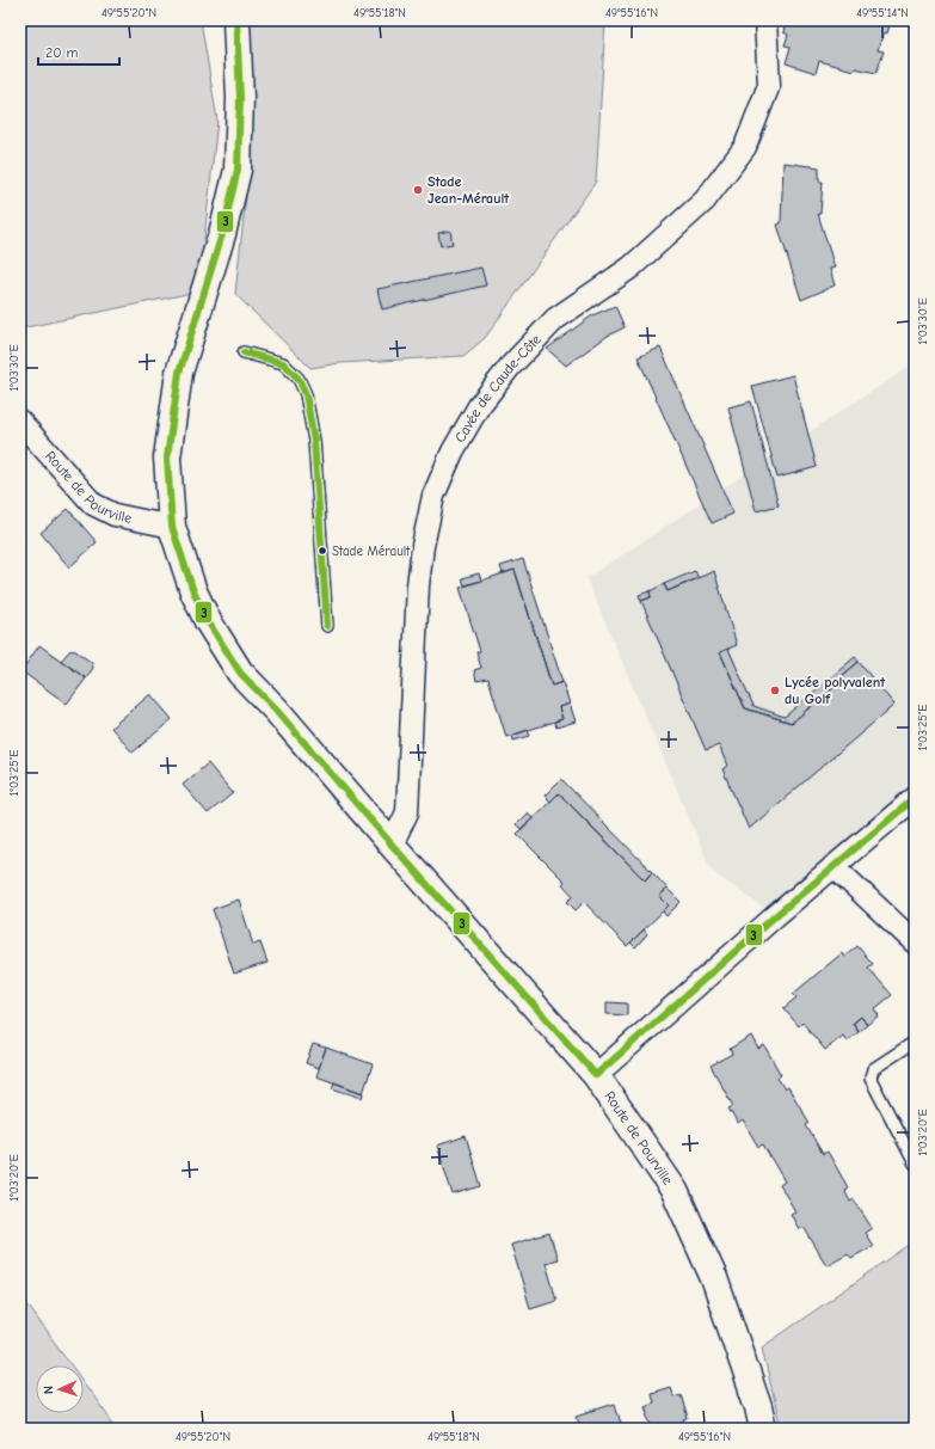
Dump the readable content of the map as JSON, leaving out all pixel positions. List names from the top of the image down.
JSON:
{
  "streets": {
    "main road": ["Route de Pourville"],
    "street": ["Cavée de Caude-Côte"]
  },
  "crossings": [
    ["Cavée de Caude-Côte", "Route de Pourville"]
  ],
  "places": ["Stade Jean-Mérault", "Stade Mérault", "Lycée polyvalent du Golf"],
  "lines": ["transit line 3"],
  "scale_bar": "20 m",
  "north": "left",
  "coordinates": [
    "49°55'20\"N",
    "49°55'18\"N",
    "49°55'16\"N",
    "49°55'14\"N",
    "1°03'30\"E",
    "1°03'25\"E",
    "1°03'20\"E"
  ]
}
